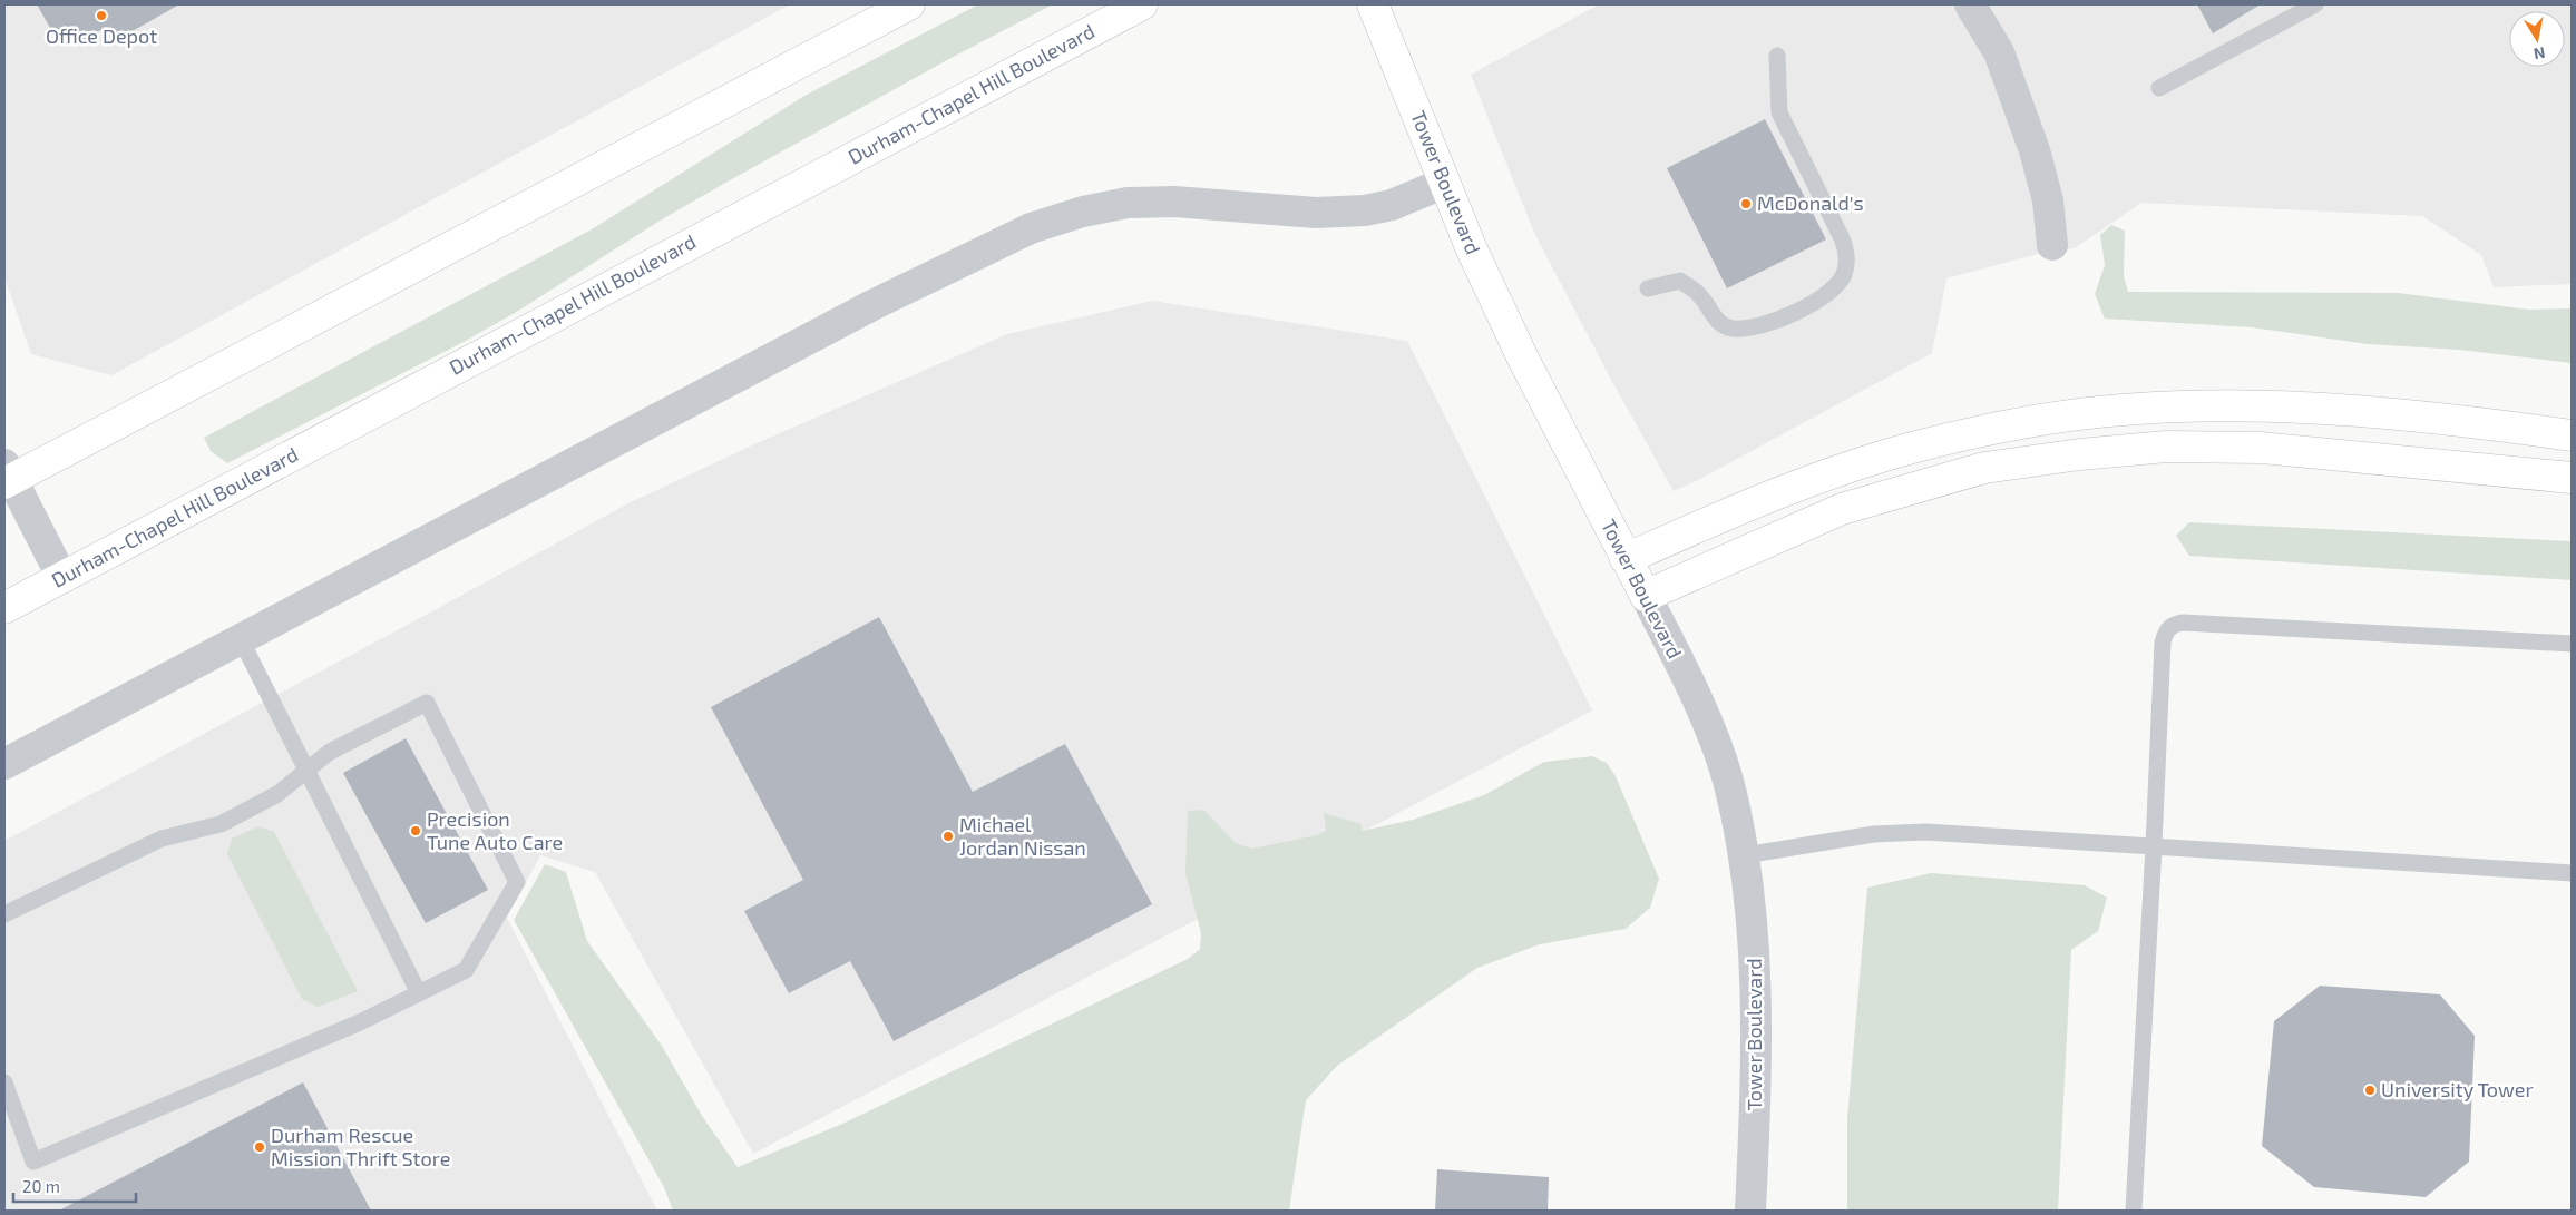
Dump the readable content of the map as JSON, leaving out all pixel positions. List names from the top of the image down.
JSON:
{
  "streets": {
    "main road": ["Durham-Chapel Hill Boulevard", "Tower Boulevard"]
  },
  "places": [
    "Office Depot",
    "McDonald's",
    "Precision Tune Auto Care",
    "Michael Jordan Nissan",
    "University Tower",
    "Durham Rescue Mission Thrift Store"
  ],
  "scale_bar": "20 m",
  "north": "bottom"
}
